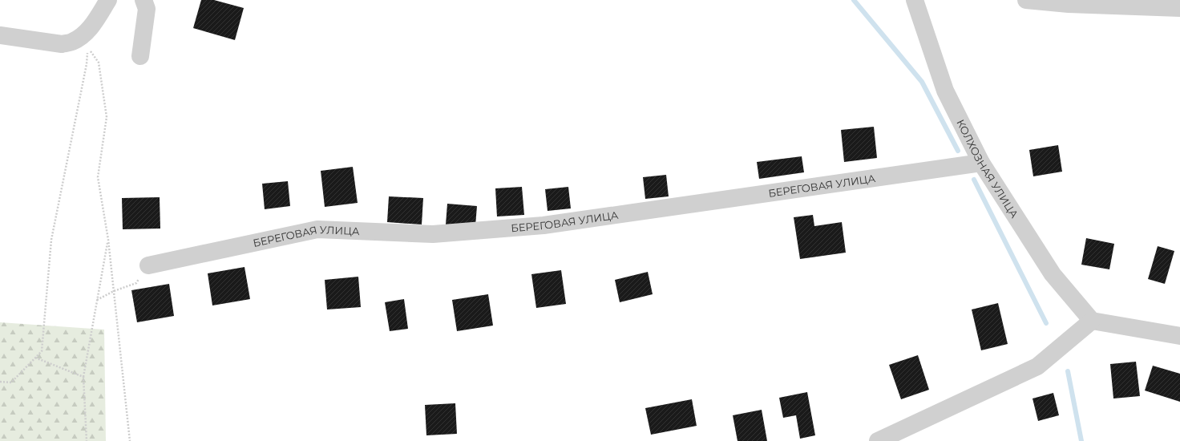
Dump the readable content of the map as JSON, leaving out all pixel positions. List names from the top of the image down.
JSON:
{
  "streets": {
    "street": ["КОЛХОЗНАЯ УЛИЦА", "БЕРЕГОВАЯ УЛИЦА"]
  },
  "crossings": [
    ["КОЛХОЗНАЯ УЛИЦА", "БЕРЕГОВАЯ УЛИЦА"]
  ]
}
